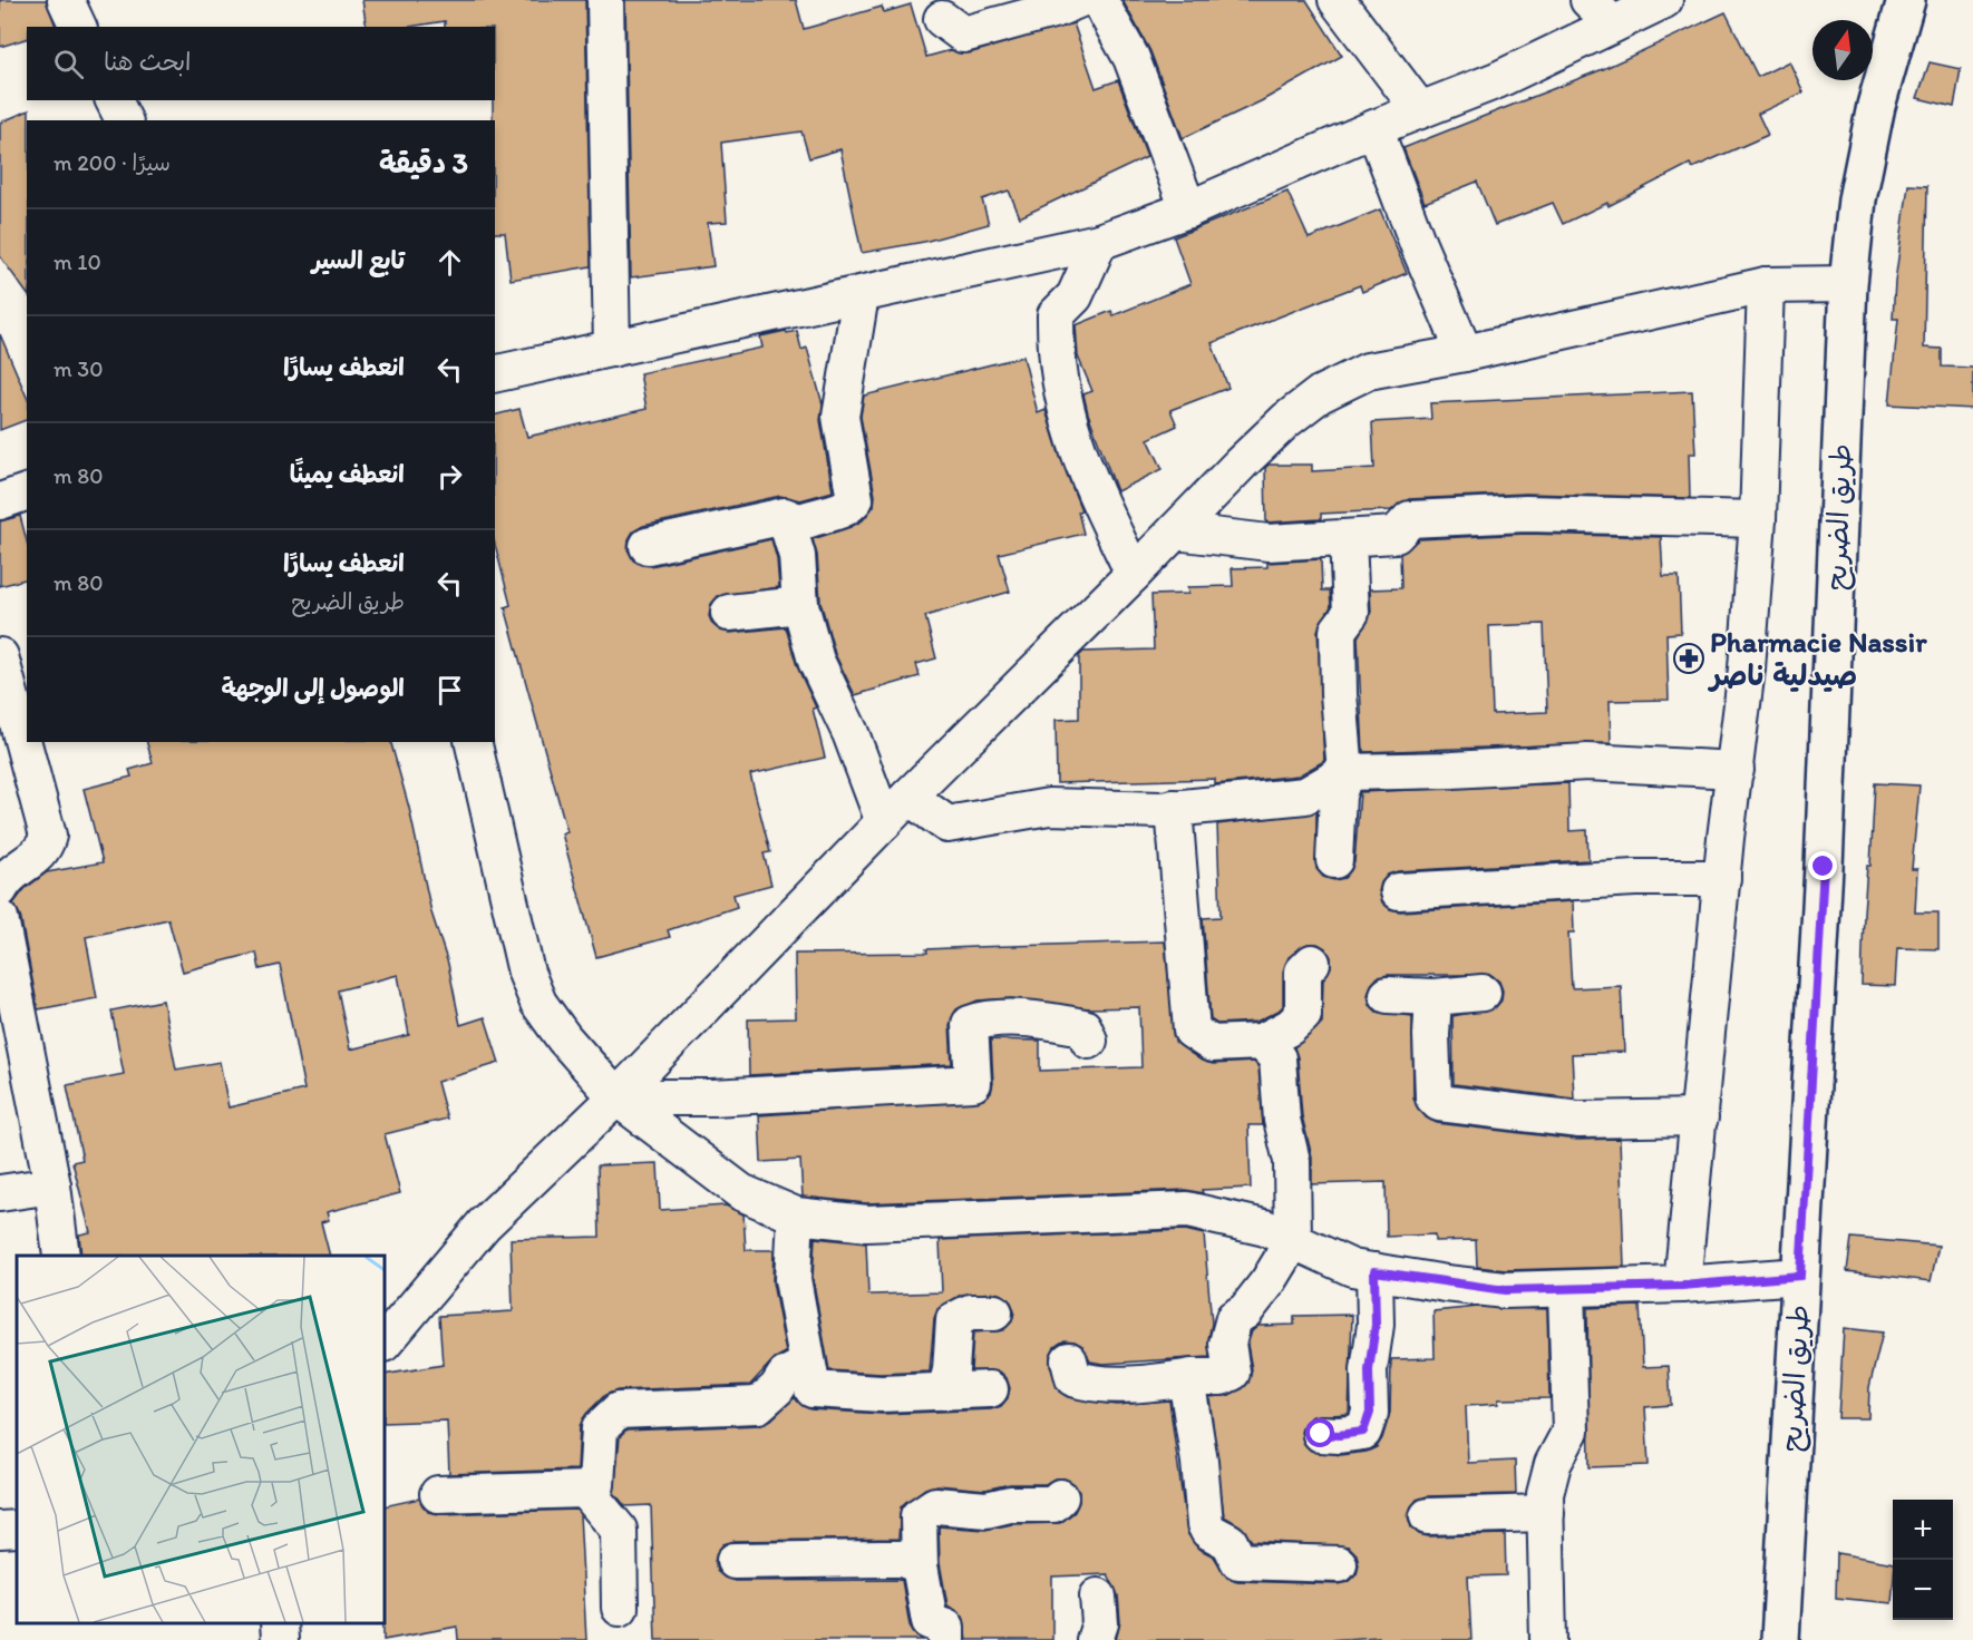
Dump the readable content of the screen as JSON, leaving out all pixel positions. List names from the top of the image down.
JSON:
{
  "streets": {
    "street": ["طريق الضريح"]
  },
  "places": {
    "pharmacy": ["Pharmacie Nassir صيدلية ناصر"]
  },
  "north": "top",
  "page": {
    "search": "ابحث هنا",
    "heading": ["3 دقيقة", "سيرًا · 200 m"],
    "list": [
      ["تابع السير", "10 m"],
      ["انعطف يسارًا", "30 m"],
      ["انعطف يمينًا", "80 m"],
      ["انعطف يسارًا", "طريق الضريح", "80 m"],
      "الوصول إلى الوجهة"
    ],
    "map_buttons": ["+", "−"]
  }
}
